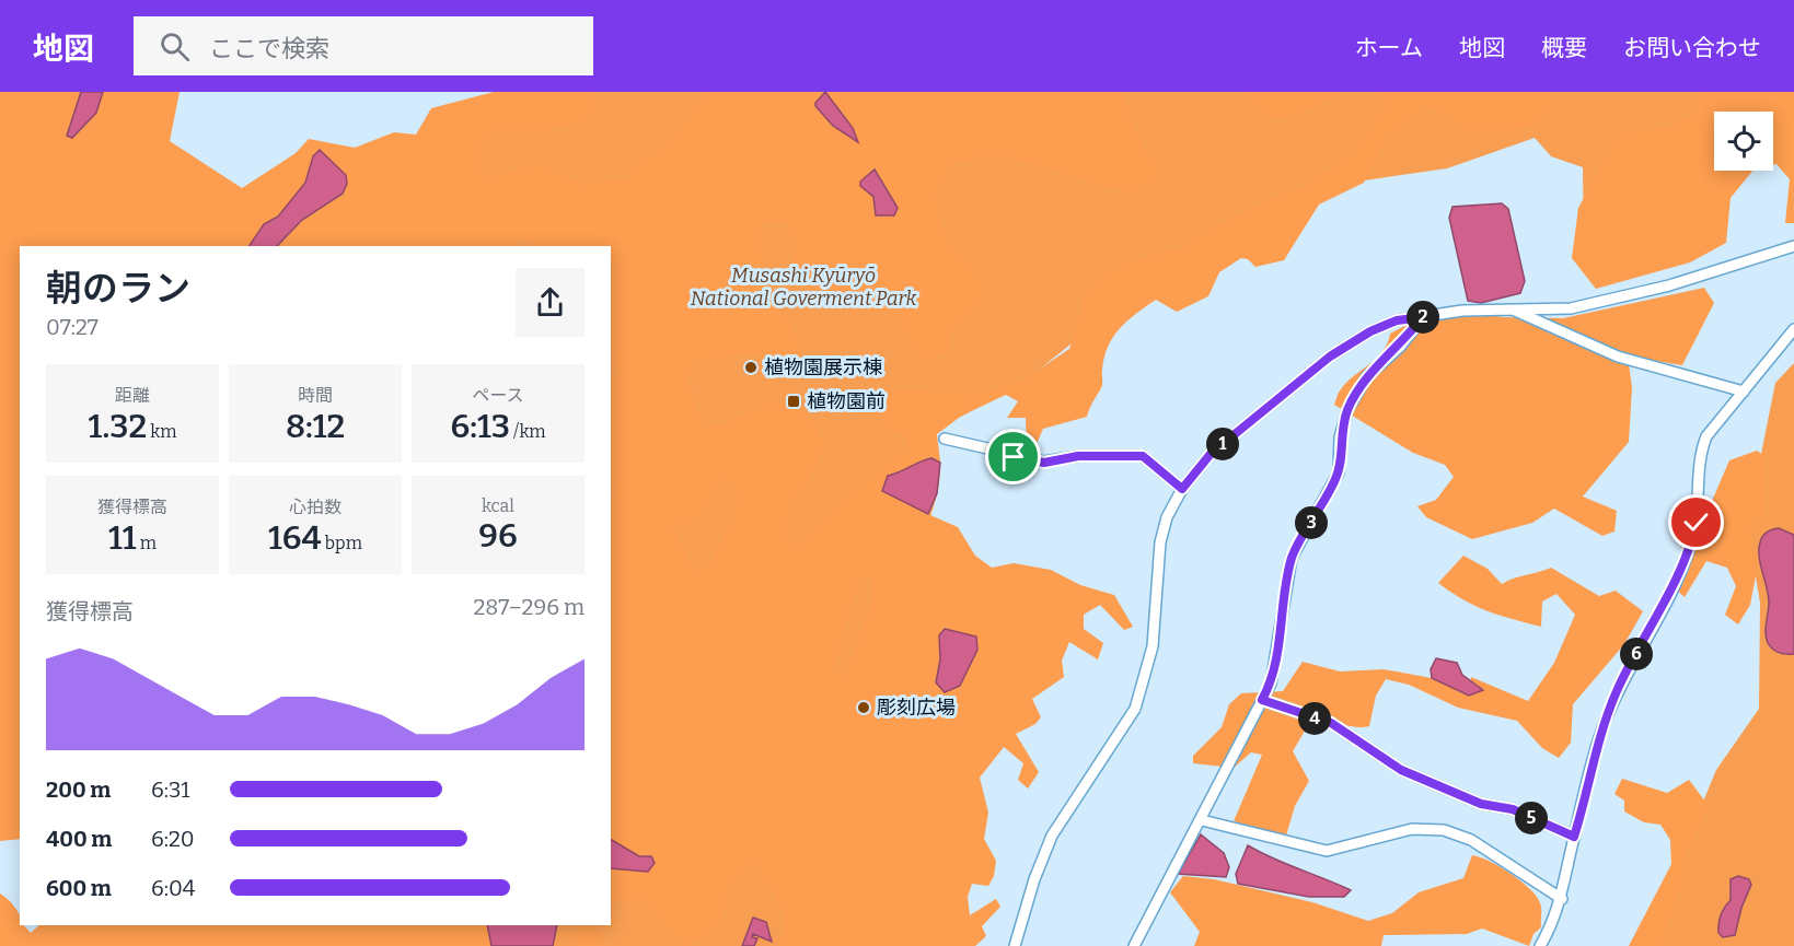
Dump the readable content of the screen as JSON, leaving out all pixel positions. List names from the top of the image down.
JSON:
{
  "parks": ["Musashi Kyūryō National Goverment Park"],
  "places": {
    "other": ["植物園展示棟", "彫刻広場"],
    "transit": ["植物園前"]
  },
  "page": {
    "header": "地図",
    "search": "ここで検索",
    "nav": [
      "ホーム",
      "地図",
      "概要",
      "お問い合わせ"
    ],
    "heading": ["朝のラン", "07:27"],
    "pins": [
      "2",
      "1",
      "3",
      "6",
      "4",
      "5"
    ],
    "stats": [
      ["距離", "1.32 km"],
      ["時間", "8:12"],
      ["ペース", "6:13 /km"],
      ["獲得標高", "11 m"],
      ["心拍数", "164 bpm"],
      ["kcal", "96"]
    ],
    "chart": ["獲得標高", "287–296 m"],
    "list": [
      {
        "name": "200 m",
        "note": "6:31"
      },
      {
        "name": "400 m",
        "note": "6:20"
      },
      {
        "name": "600 m",
        "note": "6:04"
      }
    ]
  }
}
